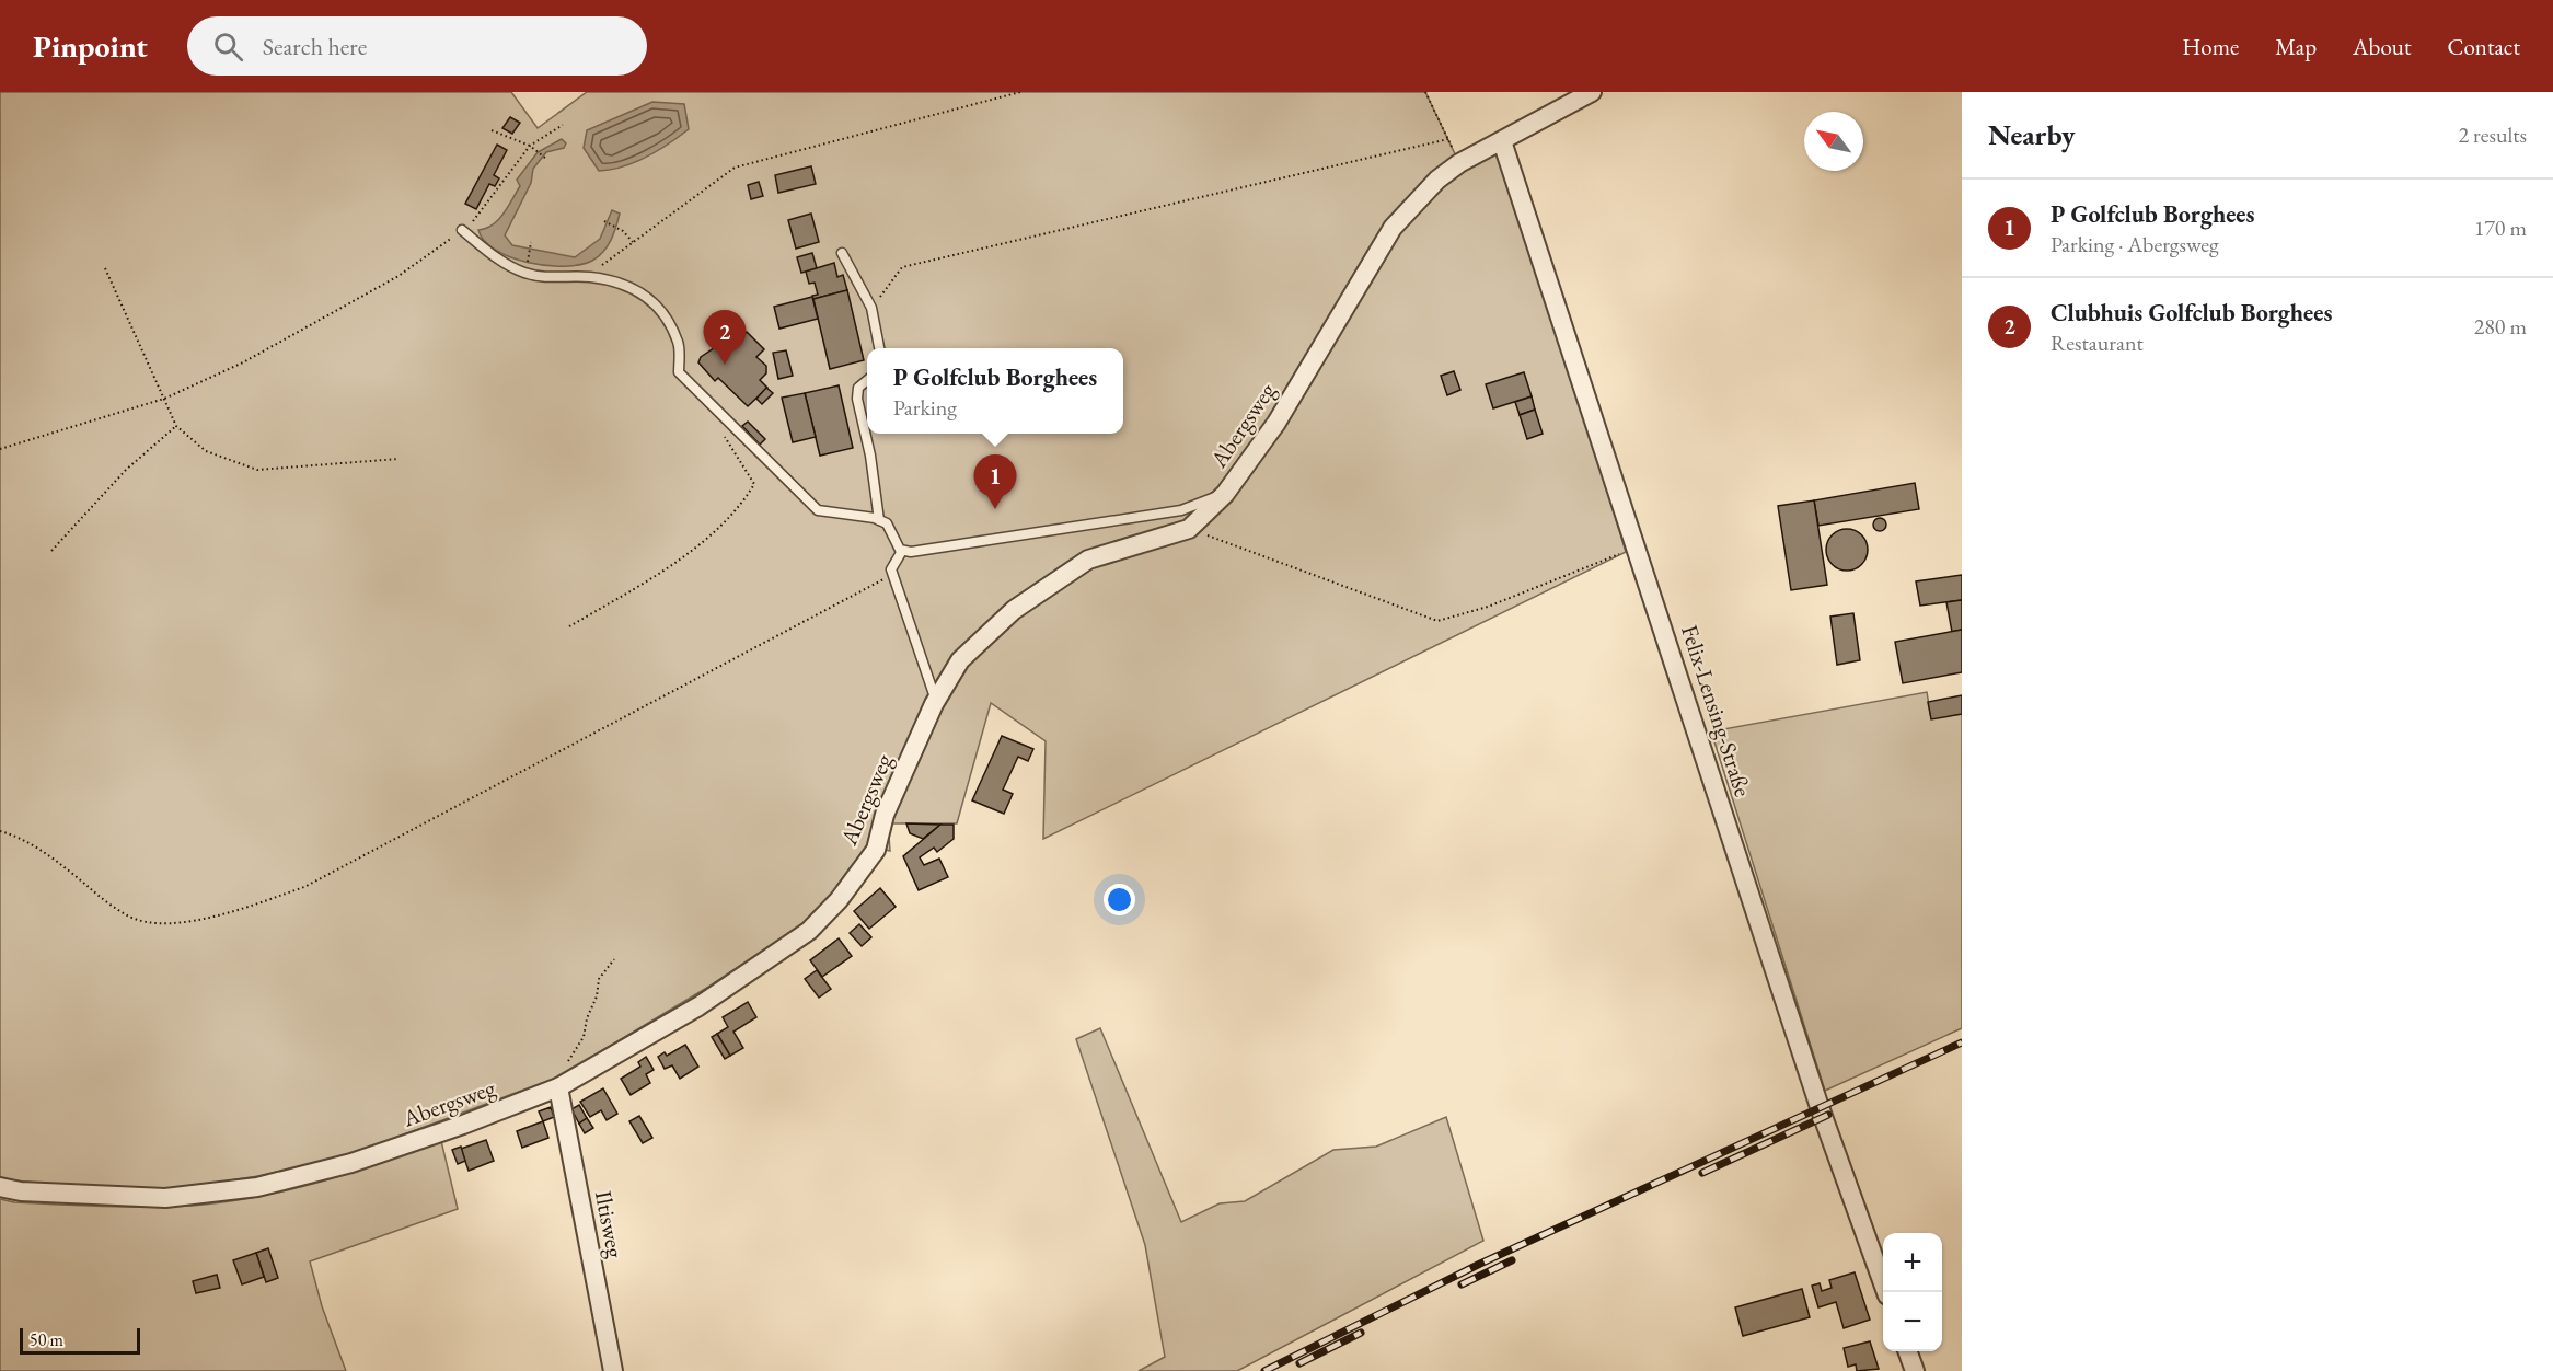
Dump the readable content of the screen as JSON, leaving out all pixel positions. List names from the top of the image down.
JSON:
{
  "streets": {
    "street": ["Abergsweg", "Felix-Lensing-Straße", "Iltisweg"]
  },
  "crossings": [
    ["Abergsweg", "Felix-Lensing-Straße"],
    ["Abergsweg", "Iltisweg"]
  ],
  "scale_bar": "50 m",
  "north": "top left",
  "page": {
    "header": "Pinpoint",
    "search": "Search here",
    "nav": [
      "Home",
      "Map",
      "About",
      "Contact"
    ],
    "heading": ["Nearby", "2 results"],
    "list": [
      {
        "mark": "1",
        "name": "P Golfclub Borghees",
        "note": "Parking · Abergsweg",
        "value": "170 m"
      },
      {
        "mark": "2",
        "name": "Clubhuis Golfclub Borghees",
        "note": "Restaurant",
        "value": "280 m"
      }
    ],
    "pins": ["2", "1"],
    "popup": ["P Golfclub Borghees", "Parking"],
    "map_buttons": ["+", "−"],
    "scale": "50 m"
  }
}
